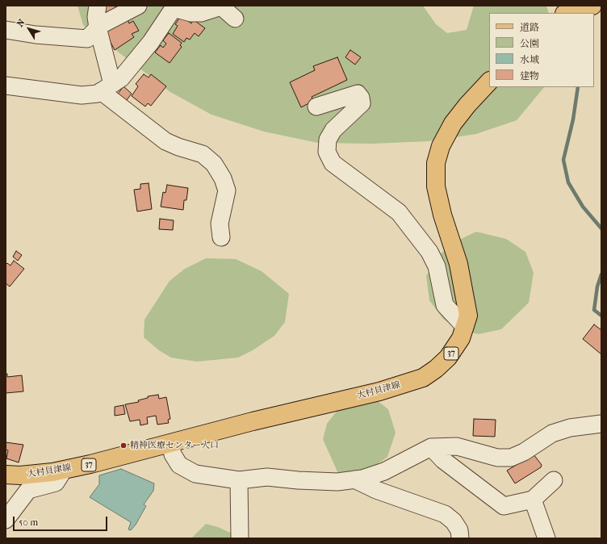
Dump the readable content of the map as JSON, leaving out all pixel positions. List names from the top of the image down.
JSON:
{
  "streets": {
    "main road": ["37", "大村貝津線"]
  },
  "places": ["精神医療センター入口"],
  "legend": [
    "道路",
    "公園",
    "水域",
    "建物"
  ],
  "scale_bar": "50 m",
  "north": "top left"
}
